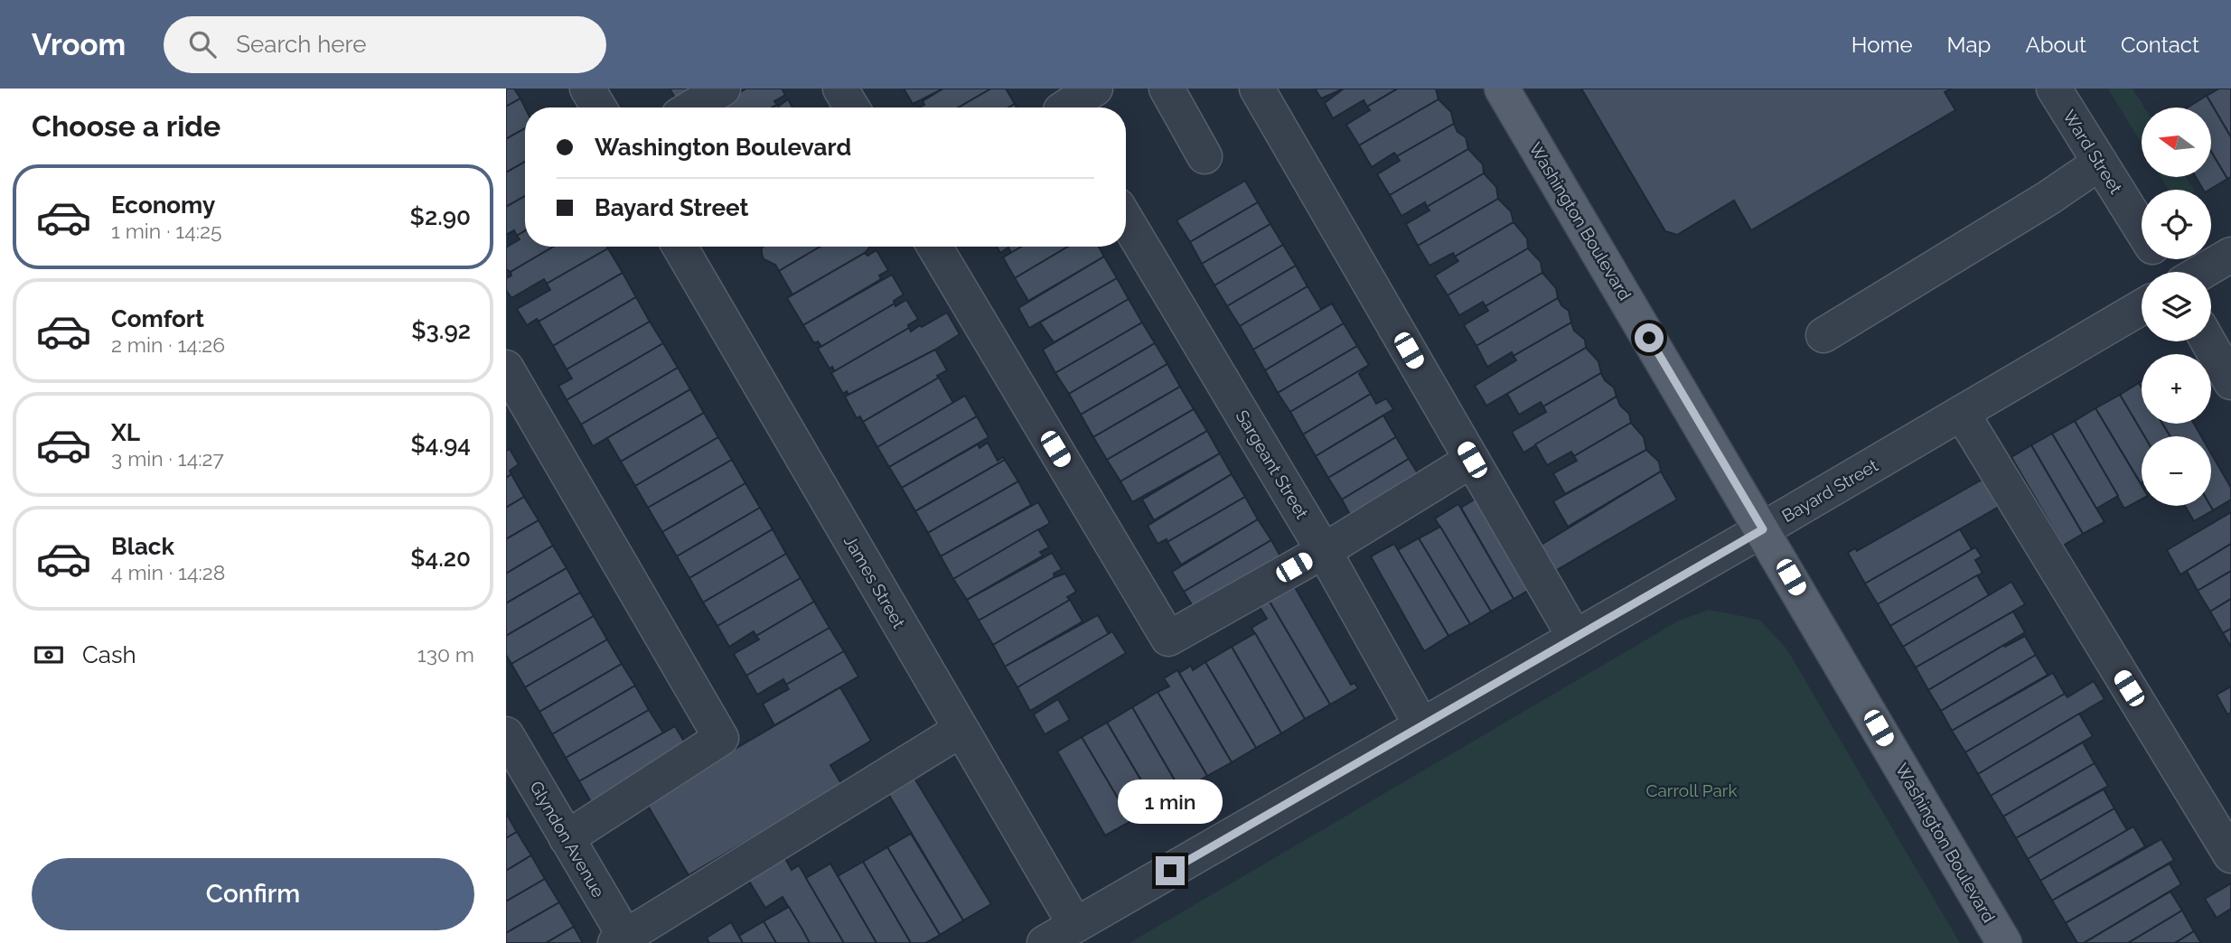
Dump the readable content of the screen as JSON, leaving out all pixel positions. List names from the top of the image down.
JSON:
{
  "streets": {
    "main road": ["Washington Boulevard"],
    "street": [
      "Ward Street",
      "Sargeant Street",
      "Bayard Street",
      "James Street",
      "Glyndon Avenue"
    ]
  },
  "crossings": [
    ["Washington Boulevard", "Bayard Street"],
    ["Sargeant Street", "Bayard Street"],
    ["Bayard Street", "James Street"]
  ],
  "parks": ["Carroll Park"],
  "north": "left",
  "page": {
    "header": "Vroom",
    "search": "Search here",
    "nav": [
      "Home",
      "Map",
      "About",
      "Contact"
    ],
    "heading": "Choose a ride",
    "map_buttons": ["+", "−"],
    "banner": ["Washington Boulevard", "Bayard Street"],
    "list": [
      {
        "name": "Economy",
        "note": "1 min · 14:25",
        "value": "$2.90"
      },
      {
        "name": "Comfort",
        "note": "2 min · 14:26",
        "value": "$3.92"
      },
      {
        "name": "XL",
        "note": "3 min · 14:27",
        "value": "$4.94"
      },
      {
        "name": "Black",
        "note": "4 min · 14:28",
        "value": "$4.20"
      }
    ],
    "pay": ["Cash", "130 m"],
    "bubble": "1 min",
    "buttons": "Confirm"
  }
}
